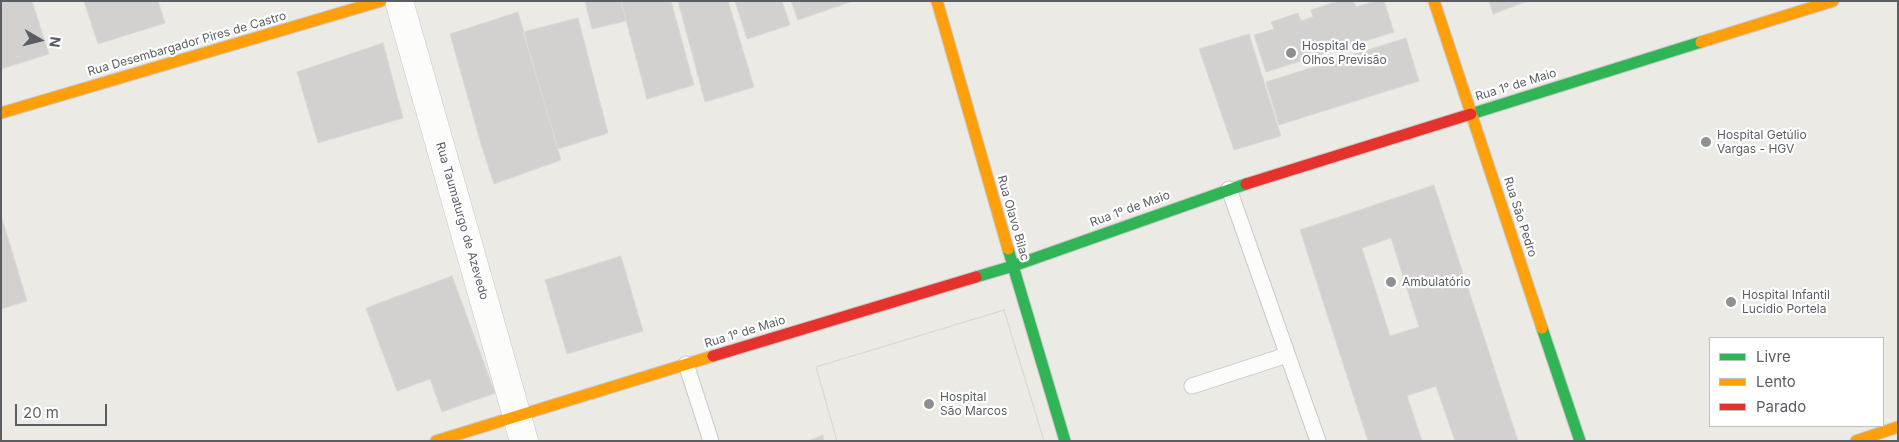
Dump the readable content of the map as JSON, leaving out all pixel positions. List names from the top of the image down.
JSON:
{
  "streets": {
    "street": [
      "Rua Desembargador Pires de Castro",
      "Rua 1º de Maio",
      "Rua São Pedro",
      "Rua Olavo Bilac",
      "Rua Taumaturgo de Azevedo"
    ]
  },
  "crossings": [
    ["Rua 1º de Maio", "Rua São Pedro"],
    ["Rua 1º de Maio", "Rua Olavo Bilac"],
    ["Rua 1º de Maio", "Rua Taumaturgo de Azevedo"]
  ],
  "places": [
    "Hospital de Olhos Previsão",
    "Hospital Getúlio Vargas - HGV",
    "Ambulatório",
    "Hospital Infantil Lucidio Portela",
    "Hospital São Marcos"
  ],
  "legend": ["Livre", "Lento", "Parado"],
  "scale_bar": "20 m",
  "north": "right"
}
